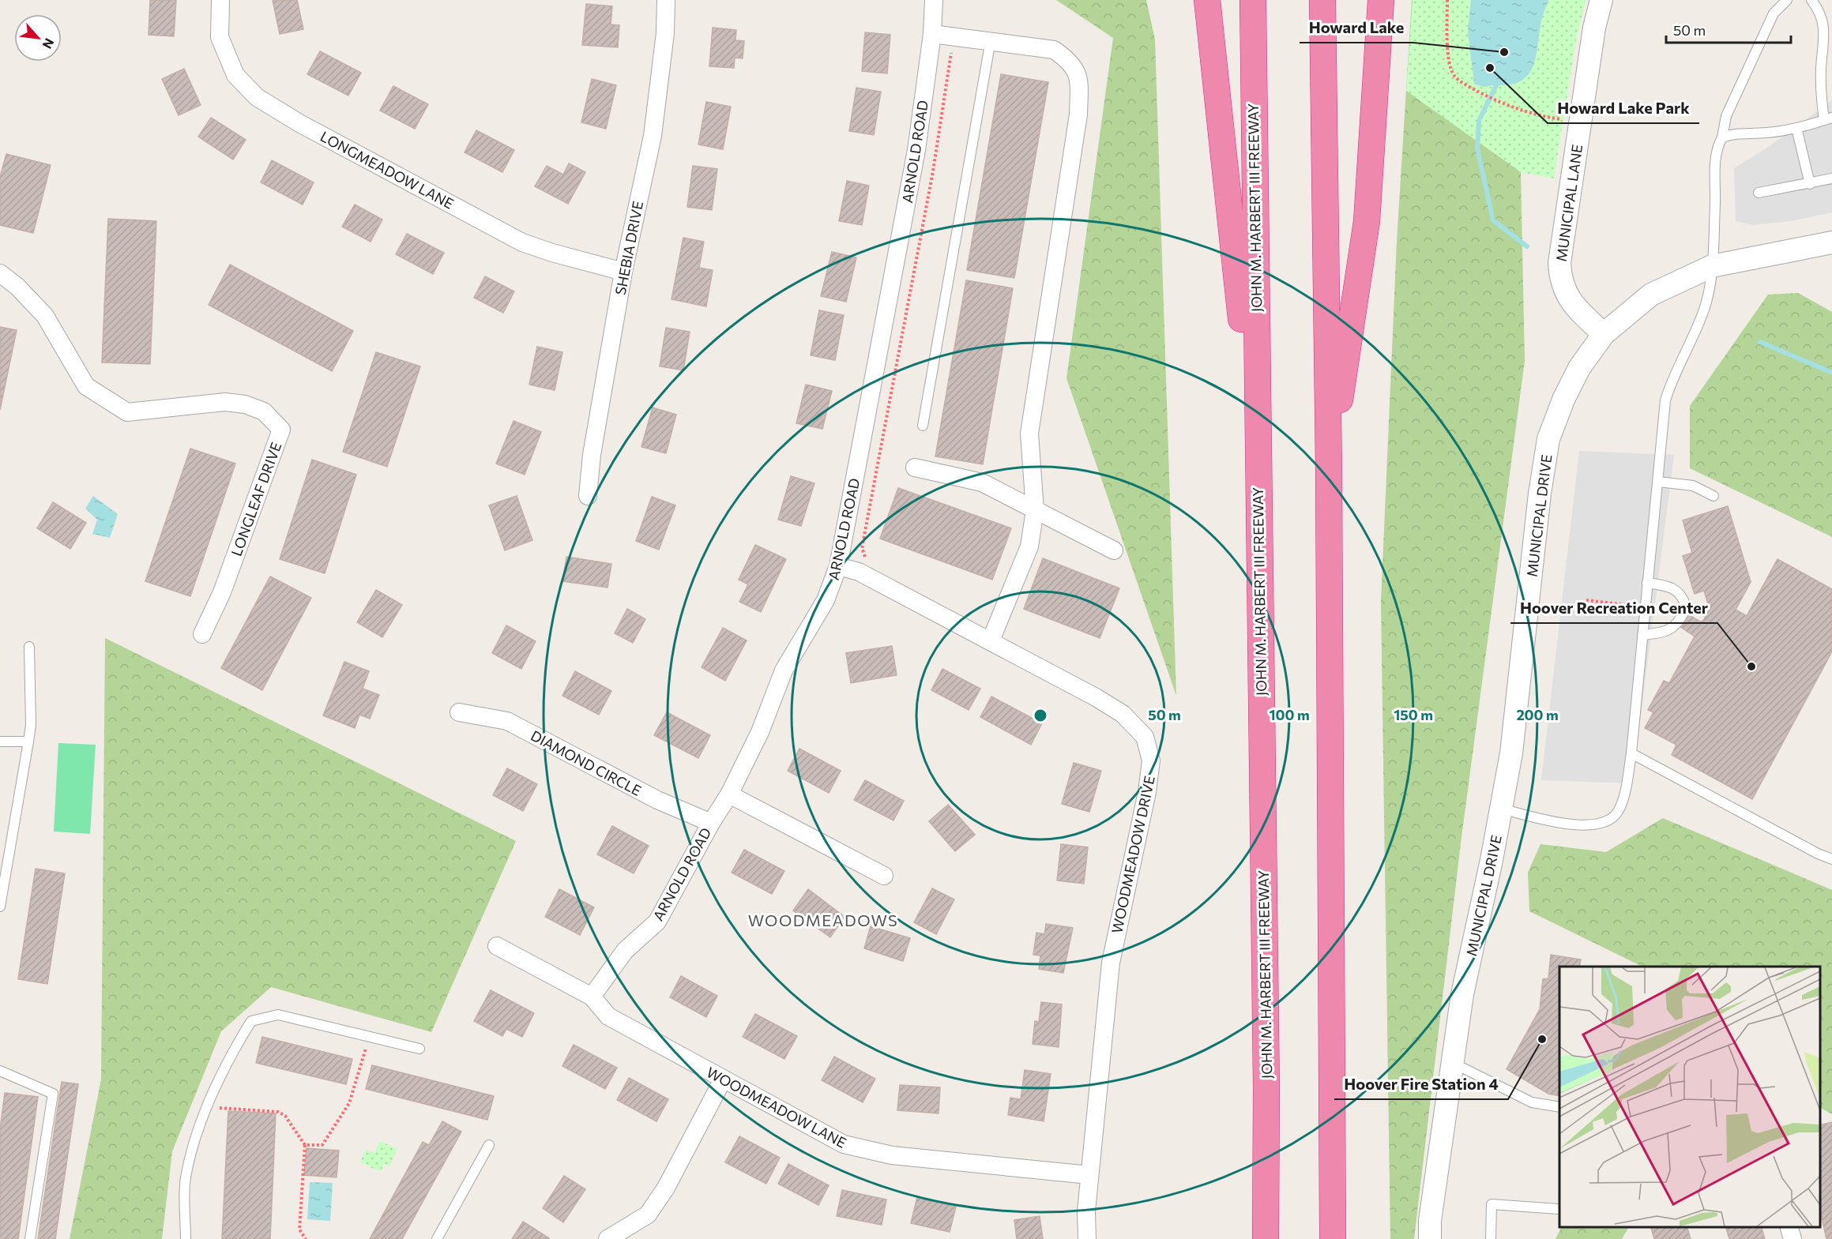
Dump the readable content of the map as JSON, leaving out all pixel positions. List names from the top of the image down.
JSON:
{
  "streets": {
    "highway": ["JOHN M. HARBERT III FREEWAY"],
    "street": [
      "ARNOLD ROAD",
      "LONGMEADOW LANE",
      "MUNICIPAL LANE",
      "SHEBIA DRIVE",
      "LONGLEAF DRIVE",
      "MUNICIPAL DRIVE",
      "DIAMOND CIRCLE",
      "WOODMEADOW DRIVE",
      "WOODMEADOW LANE"
    ]
  },
  "crossings": [
    ["ARNOLD ROAD", "DIAMOND CIRCLE"],
    ["ARNOLD ROAD", "WOODMEADOW DRIVE"],
    ["ARNOLD ROAD", "WOODMEADOW LANE"],
    ["LONGMEADOW LANE", "SHEBIA DRIVE"],
    ["MUNICIPAL LANE", "MUNICIPAL DRIVE"],
    ["WOODMEADOW DRIVE", "WOODMEADOW LANE"]
  ],
  "districts": ["WOODMEADOWS"],
  "places": [
    "Howard Lake",
    "Howard Lake Park",
    "Hoover Recreation Center",
    "Hoover Fire Station 4"
  ],
  "scale_bar": "50 m",
  "north": "bottom right",
  "rings": [
    "50 m",
    "100 m",
    "150 m",
    "200 m"
  ]
}
